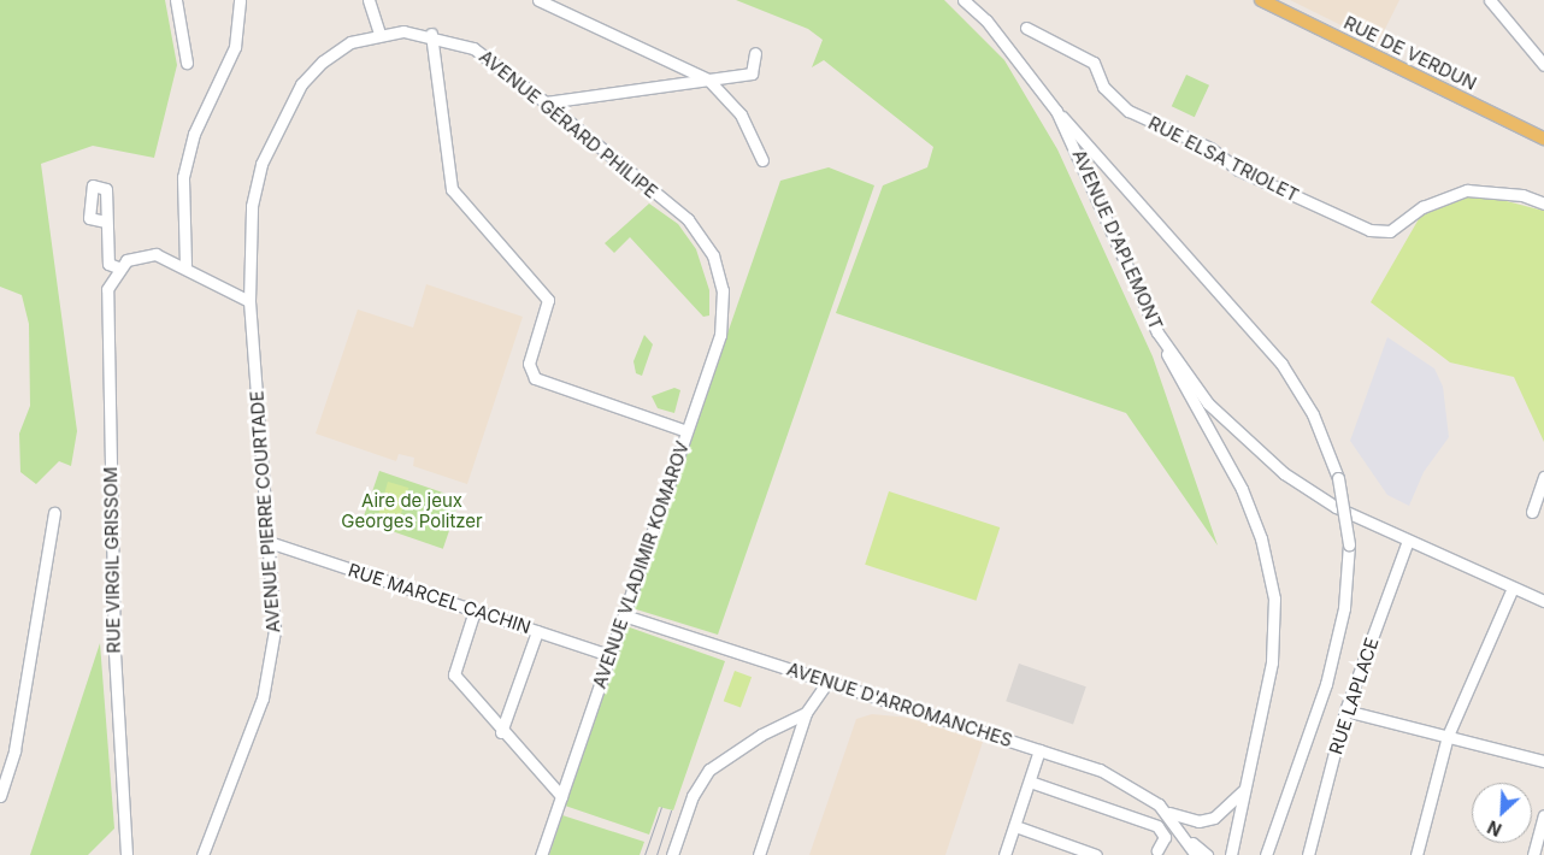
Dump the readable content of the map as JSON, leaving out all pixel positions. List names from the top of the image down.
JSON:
{
  "streets": {
    "main road": ["RUE DE VERDUN"],
    "street": [
      "AVENUE GÉRARD PHILIPE",
      "RUE ELSA TRIOLET",
      "AVENUE D'APLEMONT",
      "AVENUE PIERRE COURTADE",
      "RUE VIRGIL GRISSOM",
      "AVENUE VLADIMIR KOMAROV",
      "RUE MARCEL CACHIN",
      "RUE LAPLACE",
      "AVENUE D'ARROMANCHES"
    ]
  },
  "crossings": [
    ["AVENUE GÉRARD PHILIPE", "AVENUE PIERRE COURTADE"],
    ["AVENUE GÉRARD PHILIPE", "AVENUE VLADIMIR KOMAROV"],
    ["AVENUE D'APLEMONT", "RUE LAPLACE"],
    ["AVENUE PIERRE COURTADE", "RUE MARCEL CACHIN"],
    ["AVENUE VLADIMIR KOMAROV", "RUE MARCEL CACHIN"],
    ["AVENUE VLADIMIR KOMAROV", "AVENUE D'ARROMANCHES"]
  ],
  "parks": ["Aire de jeux Georges Politzer"],
  "north": "bottom left"
}
